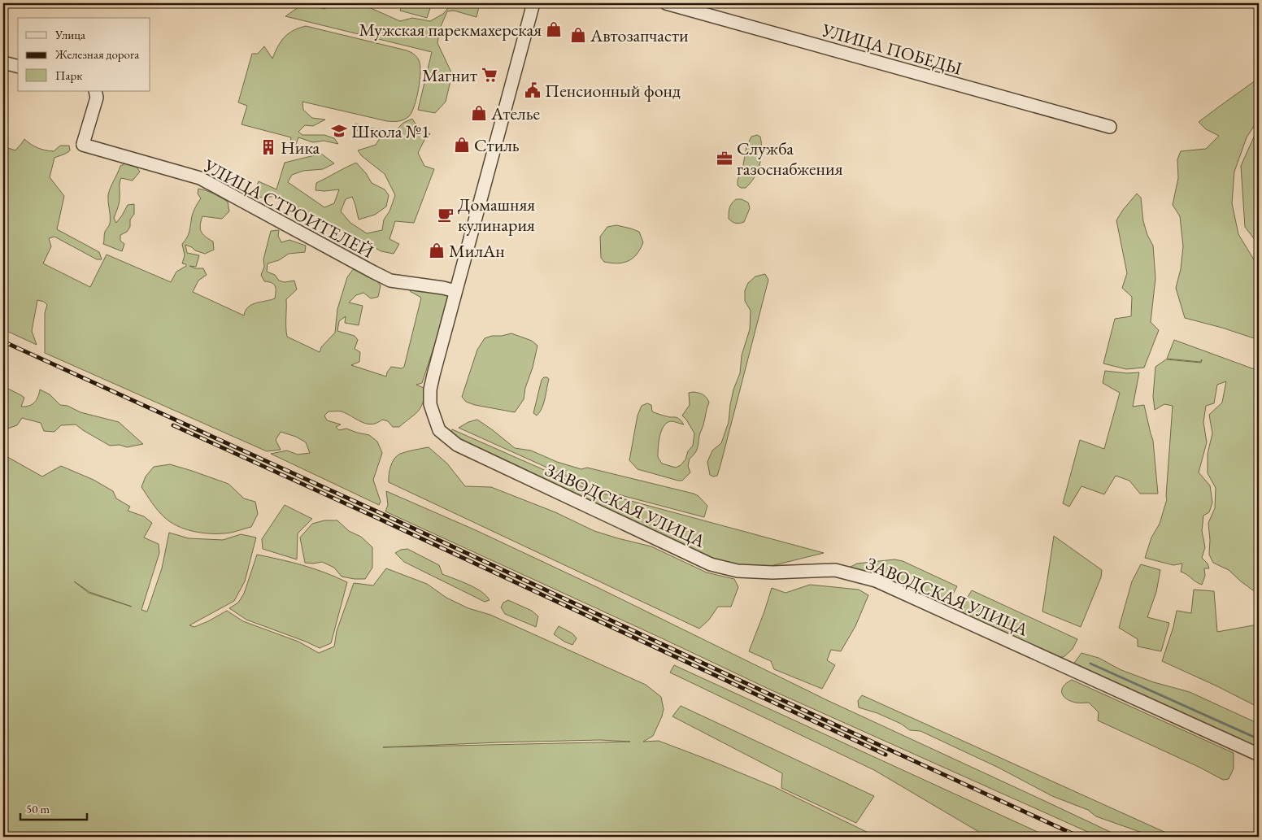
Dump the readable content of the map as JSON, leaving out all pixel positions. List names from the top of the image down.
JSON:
{
  "streets": {
    "street": ["УЛИЦА ПОБЕДЫ", "УЛИЦА СТРОИТЕЛЕЙ", "ЗАВОДСКАЯ УЛИЦА"]
  },
  "crossings": [
    ["УЛИЦА СТРОИТЕЛЕЙ", "ЗАВОДСКАЯ УЛИЦА"]
  ],
  "places": {
    "shop": [
      "Мужская парекмахерская",
      "Автозапчасти",
      "Ателье",
      "Стиль",
      "МилАн"
    ],
    "supermarket": ["Магнит"],
    "public building": ["Пенсионный фонд"],
    "school or university": ["Школа №1"],
    "building": ["Ника"],
    "office": ["Служба газоснабжения"],
    "cafe": ["Домашняя кулинария"]
  },
  "legend": ["Улица", "Железная дорога", "Парк"],
  "scale_bar": "50 m"
}
